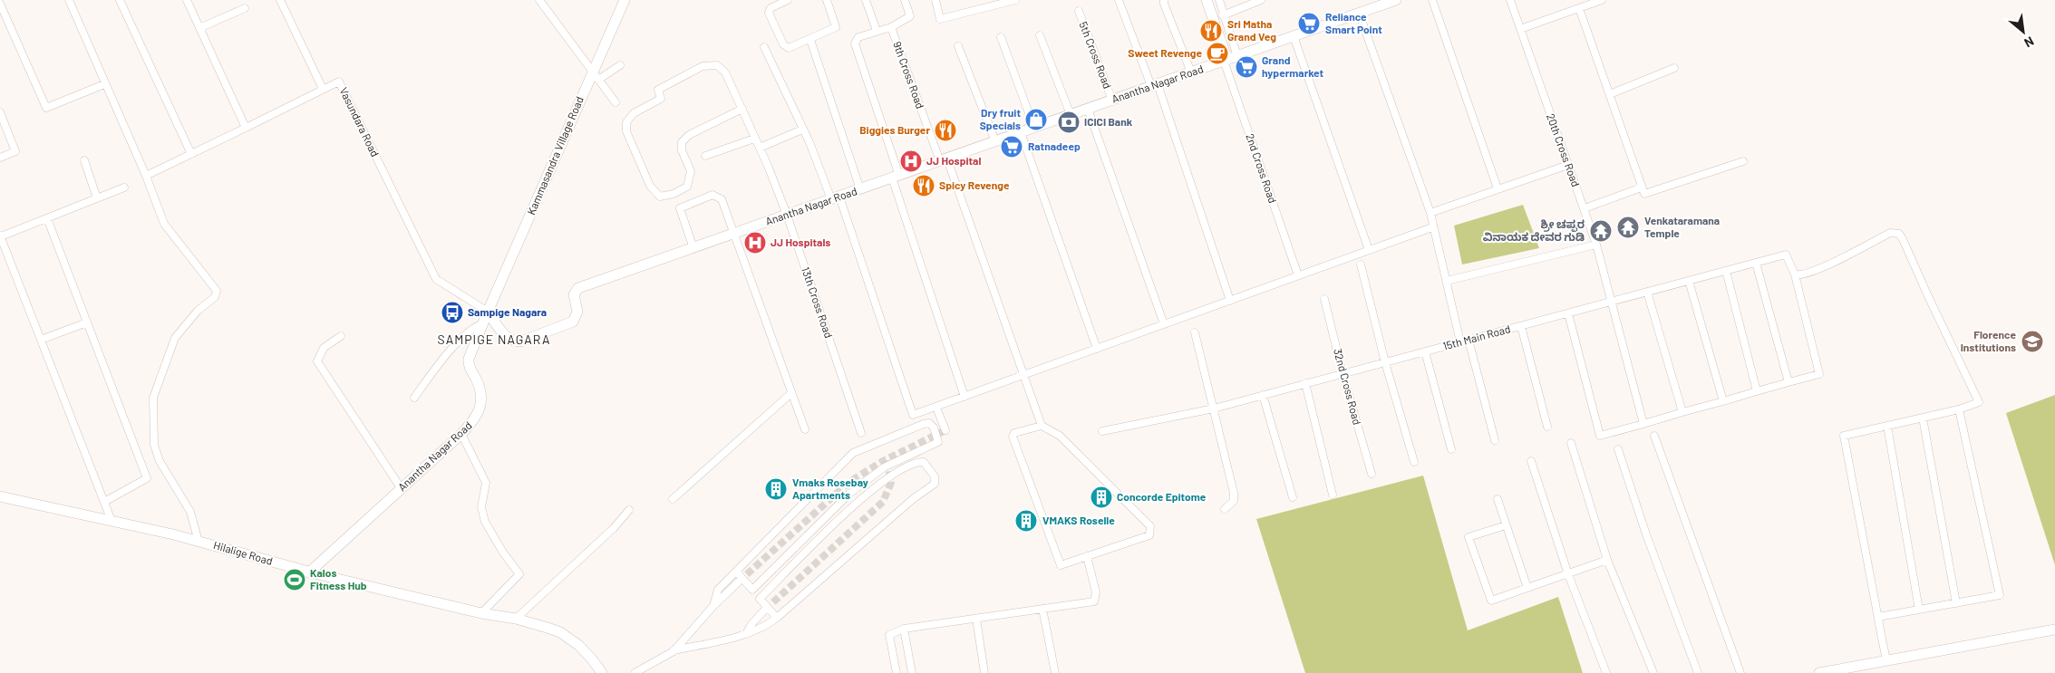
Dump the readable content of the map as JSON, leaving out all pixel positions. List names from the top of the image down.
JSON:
{
  "streets": {
    "street": [
      "5th Cross Road",
      "9th Cross Road",
      "Anantha Nagar Road",
      "Vasundara Road",
      "20th Cross Road",
      "Kammasandra Village Road",
      "2nd Cross Road",
      "13th Cross Road",
      "15th Main Road",
      "32nd Cross Road",
      "Hilalige Road"
    ]
  },
  "crossings": [
    ["5th Cross Road", "Anantha Nagar Road"],
    ["9th Cross Road", "Anantha Nagar Road"],
    ["Anantha Nagar Road", "Vasundara Road"],
    ["Anantha Nagar Road", "Kammasandra Village Road"],
    ["Anantha Nagar Road", "2nd Cross Road"],
    ["Anantha Nagar Road", "13th Cross Road"],
    ["Anantha Nagar Road", "Hilalige Road"],
    ["Vasundara Road", "Kammasandra Village Road"],
    ["20th Cross Road", "15th Main Road"],
    ["15th Main Road", "32nd Cross Road"]
  ],
  "districts": ["SAMPIGE NAGARA"],
  "places": {
    "supermarket": ["Reliance Smart Point", "Grand hypermarket", "Ratnadeep"],
    "restaurant": ["Sri Matha Grand Veg", "Biggies Burger", "Spicy Revenge"],
    "cafe": ["Sweet Revenge"],
    "shop": ["Dry fruit Specials"],
    "bank": ["ICICI Bank"],
    "hospital": ["JJ Hospital", "JJ Hospitals"],
    "temple": ["Venkataramana Temple", "ಶ್ರೀ ಚಪ್ಪರ ವಿನಾಯಕ ದೇವರ ಗುಡಿ"],
    "bus stop": ["Sampige Nagara"],
    "school or university": ["Florence Institutions"],
    "building": ["Vmaks Rosebay Apartments", "Concorde Epitome", "VMAKS Roselle"],
    "sports": ["Kalos Fitness Hub"]
  },
  "north": "bottom right"
}
